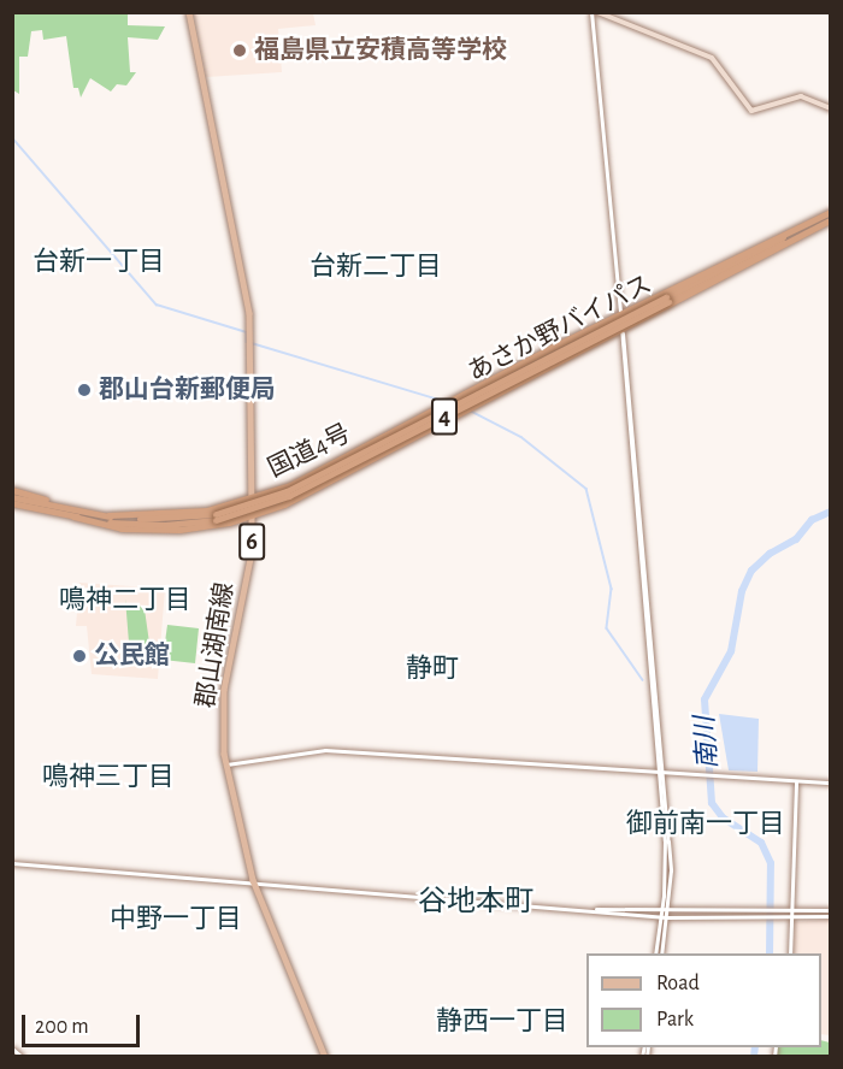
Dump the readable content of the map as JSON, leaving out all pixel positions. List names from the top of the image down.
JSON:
{
  "streets": {
    "highway": ["あさか野バイパス", "4", "国道4号"],
    "main road": ["6", "郡山湖南線"]
  },
  "crossings": [
    ["あさか野バイパス", "4"],
    ["あさか野バイパス", "国道4号"],
    ["4", "国道4号"],
    ["4", "郡山湖南線"],
    ["国道4号", "郡山湖南線"]
  ],
  "districts": [
    "台新一丁目",
    "台新二丁目",
    "鳴神二丁目",
    "静町",
    "鳴神三丁目",
    "御前南一丁目",
    "谷地本町",
    "中野一丁目",
    "静西一丁目"
  ],
  "water": ["南川"],
  "places": ["福島県立安積高等学校", "郡山台新郵便局", "公民館"],
  "legend": ["Road", "Park"],
  "scale_bar": "200 m"
}
